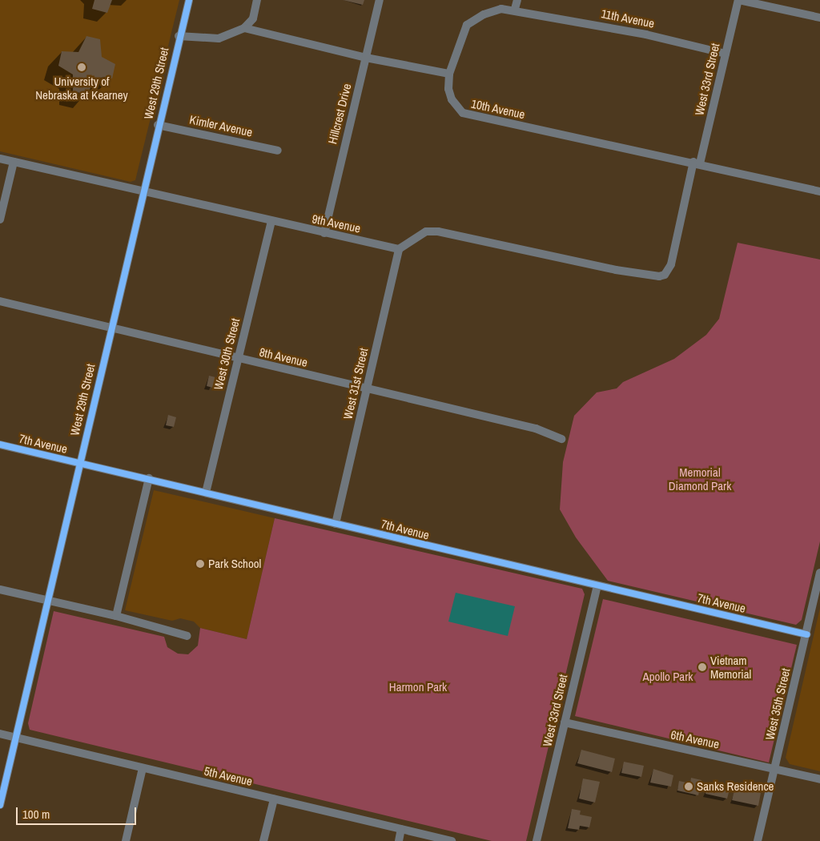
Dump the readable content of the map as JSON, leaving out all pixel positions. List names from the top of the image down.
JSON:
{
  "streets": {
    "street": [
      "11th Avenue",
      "West 33rd Street",
      "West 29th Street",
      "10th Avenue",
      "Hillcrest Drive",
      "Kimler Avenue",
      "9th Avenue",
      "West 30th Street",
      "8th Avenue",
      "West 31st Street",
      "7th Avenue",
      "West 35th Street",
      "6th Avenue",
      "5th Avenue"
    ]
  },
  "crossings": [
    ["11th Avenue", "West 33rd Street"],
    ["11th Avenue", "10th Avenue"],
    ["West 33rd Street", "10th Avenue"],
    ["West 33rd Street", "9th Avenue"],
    ["West 33rd Street", "West 31st Street"],
    ["West 33rd Street", "7th Avenue"],
    ["West 33rd Street", "6th Avenue"],
    ["West 29th Street", "Kimler Avenue"],
    ["West 29th Street", "9th Avenue"],
    ["West 29th Street", "8th Avenue"],
    ["West 29th Street", "7th Avenue"],
    ["West 29th Street", "5th Avenue"],
    ["Hillcrest Drive", "9th Avenue"],
    ["9th Avenue", "West 30th Street"],
    ["9th Avenue", "West 31st Street"],
    ["West 30th Street", "8th Avenue"],
    ["West 30th Street", "7th Avenue"],
    ["8th Avenue", "West 31st Street"],
    ["West 31st Street", "7th Avenue"],
    ["7th Avenue", "West 35th Street"],
    ["West 35th Street", "6th Avenue"]
  ],
  "parks": ["Memorial Diamond Park", "Apollo Park", "Harmon Park"],
  "places": [
    "University of Nebraska at Kearney",
    "Park School",
    "Vietnam Memorial",
    "Sanks Residence"
  ],
  "scale_bar": "100 m"
}
